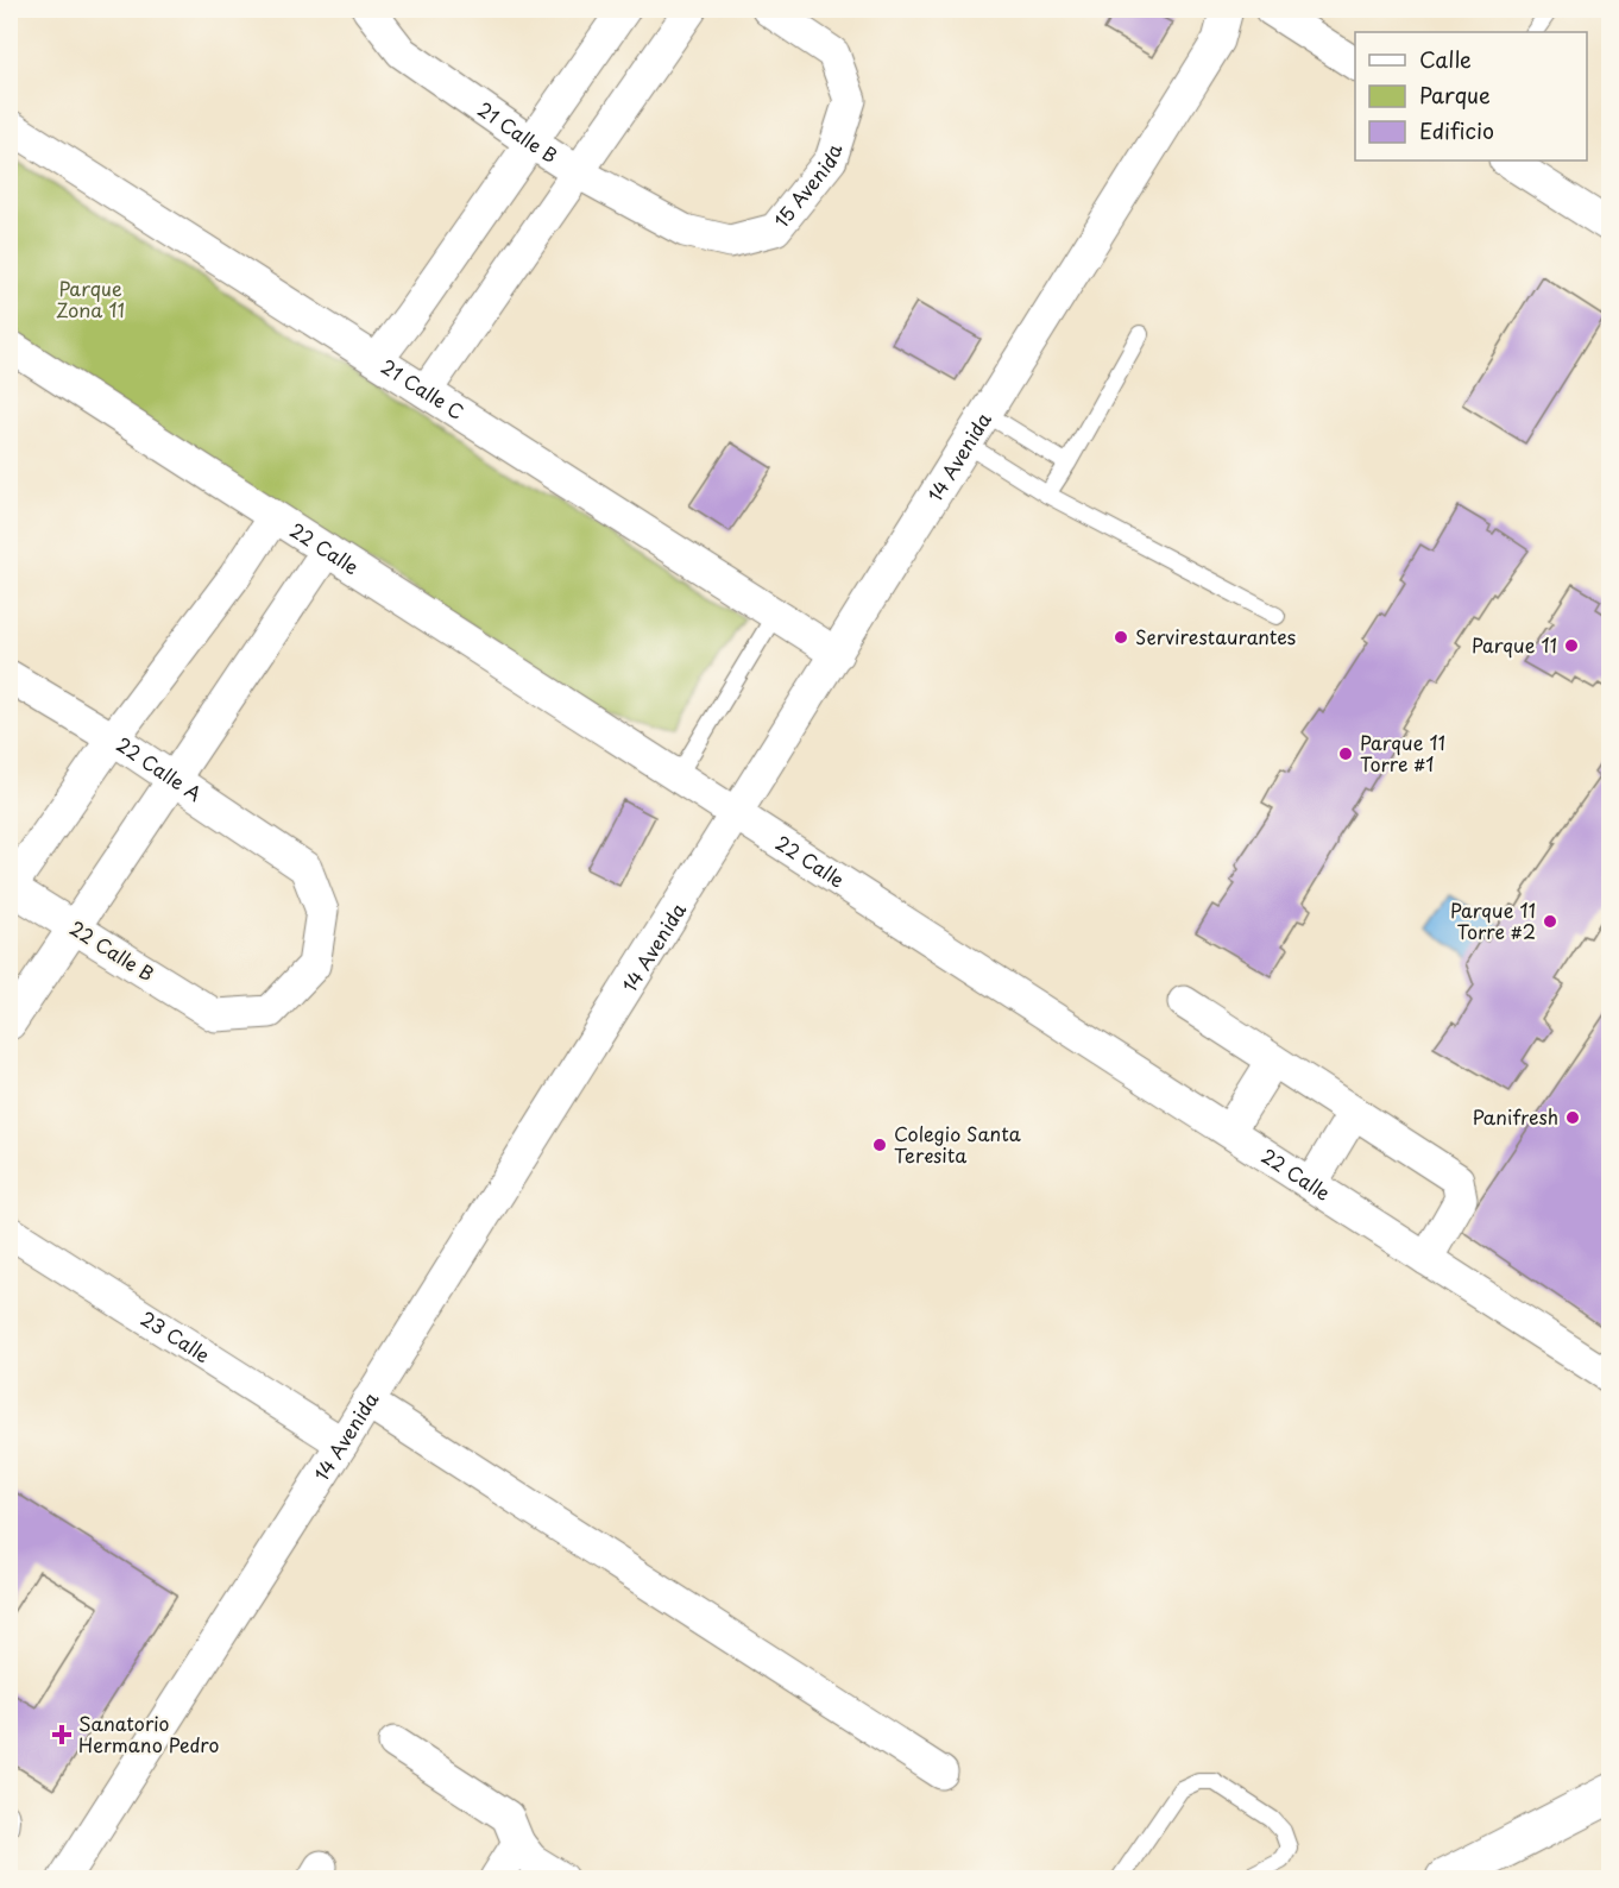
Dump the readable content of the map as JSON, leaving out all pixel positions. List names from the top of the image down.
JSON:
{
  "streets": {
    "street": [
      "21 Calle B",
      "15 Avenida",
      "21 Calle C",
      "14 Avenida",
      "22 Calle",
      "22 Calle A",
      "22 Calle B",
      "23 Calle"
    ]
  },
  "crossings": [
    ["21 Calle B", "15 Avenida"],
    ["21 Calle C", "14 Avenida"],
    ["14 Avenida", "22 Calle"],
    ["14 Avenida", "23 Calle"],
    ["22 Calle A", "22 Calle B"]
  ],
  "parks": ["Parque Zona 11"],
  "places": {
    "other": [
      "Servirestaurantes",
      "Parque 11",
      "Parque 11 Torre #1",
      "Parque 11 Torre #2",
      "Panifresh",
      "Colegio Santa Teresita"
    ],
    "health": ["Sanatorio Hermano Pedro"]
  },
  "legend": ["Calle", "Parque", "Edificio"]
}
